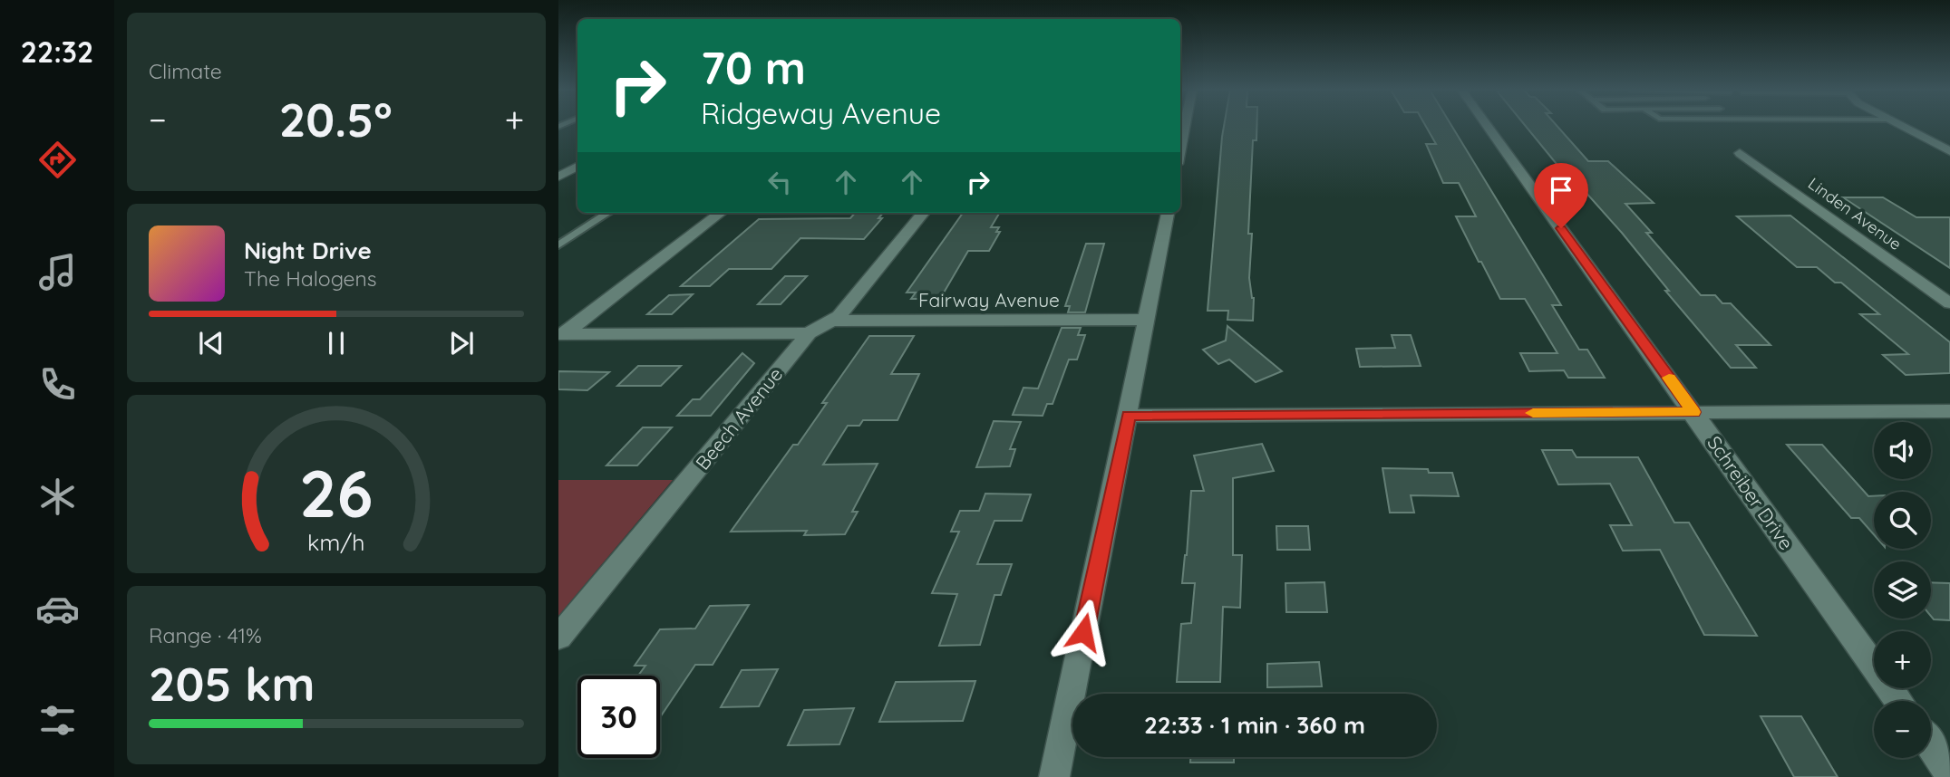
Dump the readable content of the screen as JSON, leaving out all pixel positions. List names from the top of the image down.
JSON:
{
  "streets": {
    "street": [
      "Linden Avenue",
      "Fairway Avenue",
      "Beech Avenue",
      "Schreiber Drive"
    ]
  },
  "crossings": [
    ["Fairway Avenue", "Beech Avenue"]
  ],
  "page": {
    "tabs": "22:32",
    "tile": [
      "Climate",
      ["Range · 41%", "205 km"]
    ],
    "turn": ["70 m", "Ridgeway Avenue"],
    "heat": ["−", "20.5°", "+"],
    "song": ["Night Drive", "The Halogens"],
    "map_buttons": ["+", "−"],
    "limit": "30",
    "trip": "22:33 · 1 min · 360 m",
    "gauge": ["26", "km/h"]
  }
}
